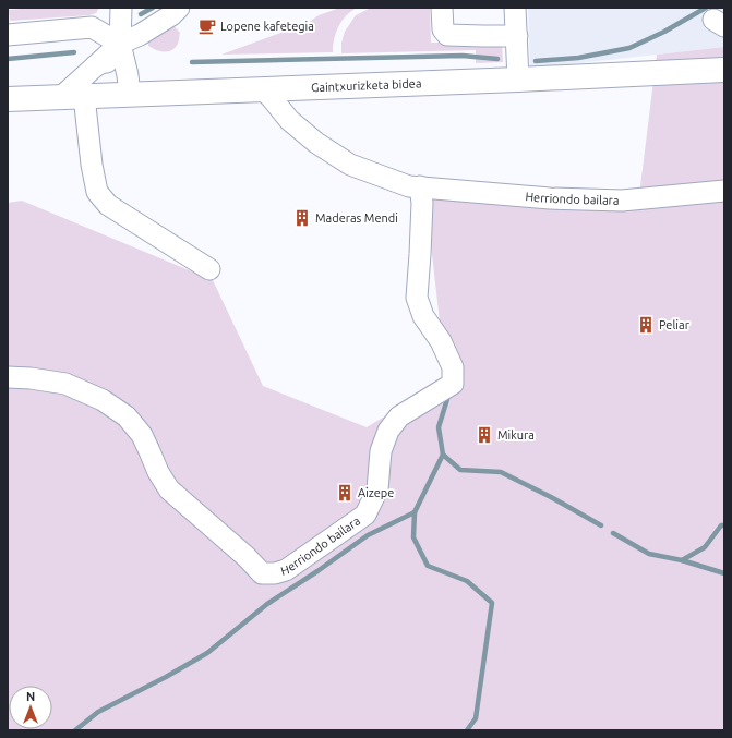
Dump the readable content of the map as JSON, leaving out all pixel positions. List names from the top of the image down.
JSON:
{
  "streets": {
    "main road": ["Gaintxurizketa bidea"],
    "street": ["Herriondo bailara"]
  },
  "crossings": [
    ["Gaintxurizketa bidea", "Herriondo bailara"]
  ],
  "places": {
    "cafe": ["Lopene kafetegia"],
    "building": [
      "Maderas Mendi",
      "Peliar",
      "Mikura",
      "Aizepe"
    ]
  },
  "north": "top"
}
